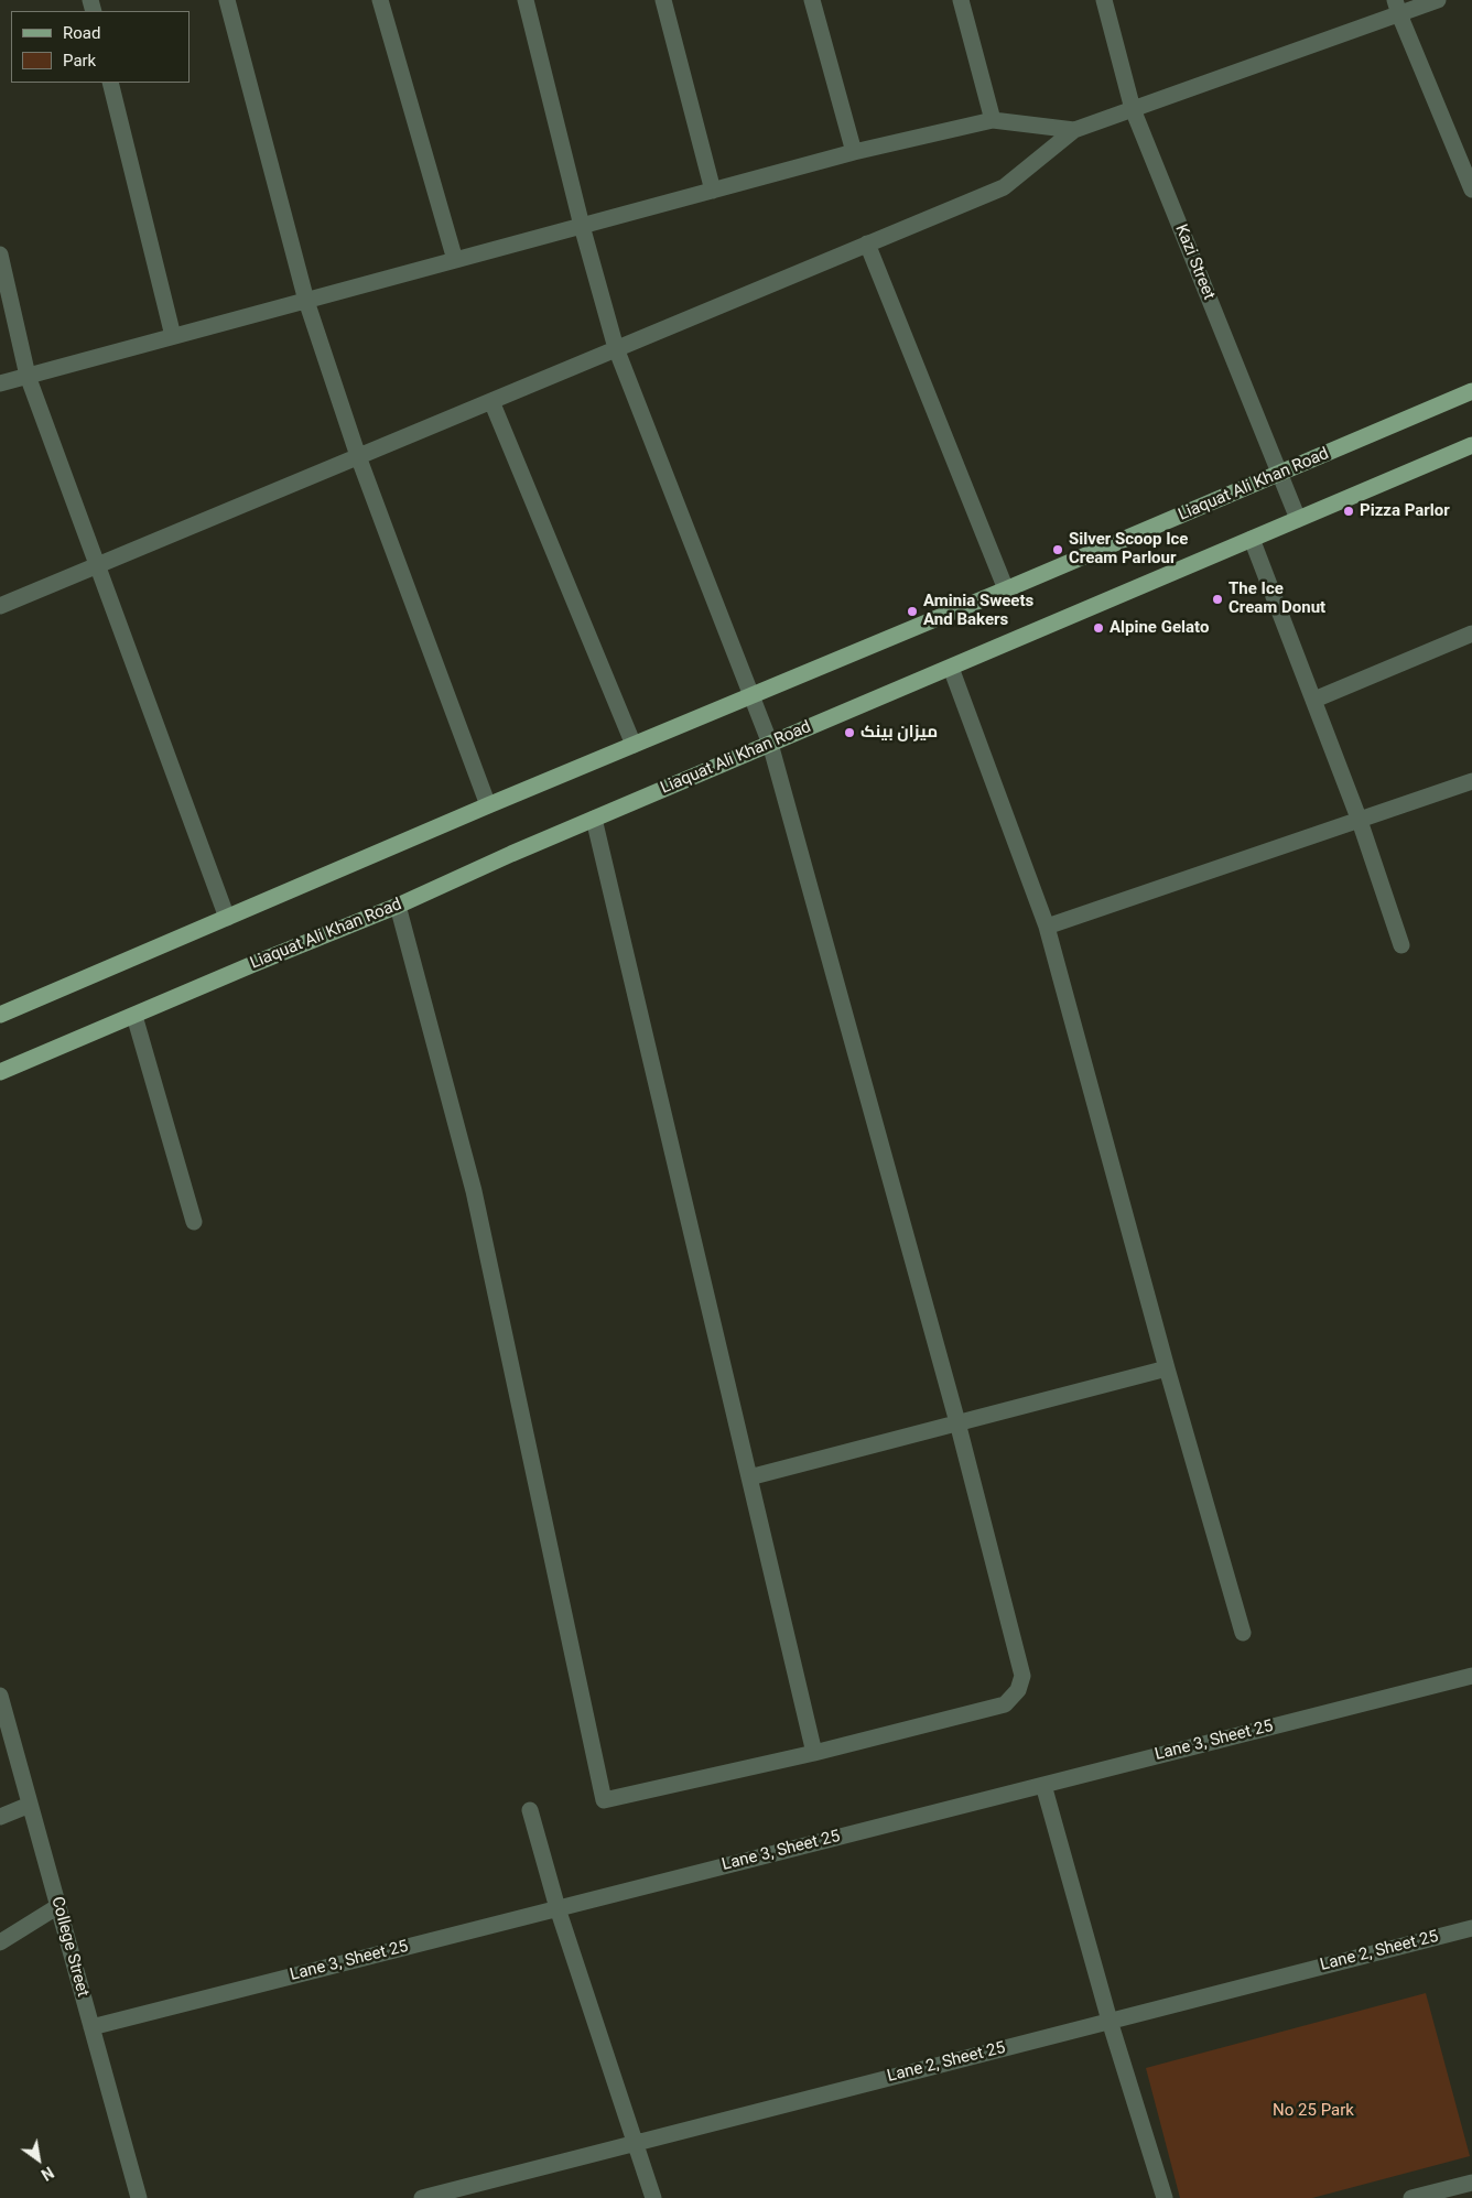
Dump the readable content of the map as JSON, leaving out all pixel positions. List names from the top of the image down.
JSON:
{
  "streets": {
    "main road": ["Liaquat Ali Khan Road"],
    "street": [
      "Kazi Street",
      "Lane 3, Sheet 25",
      "College Street",
      "Lane 2, Sheet 25"
    ]
  },
  "crossings": [
    ["Kazi Street", "Liaquat Ali Khan Road"],
    ["Lane 3, Sheet 25", "College Street"]
  ],
  "parks": ["No 25 Park"],
  "places": [
    "Pizza Parlor",
    "Silver Scoop Ice Cream Parlour",
    "The Ice Cream Donut",
    "Aminia Sweets And Bakers",
    "Alpine Gelato",
    "میزان بینک"
  ],
  "legend": ["Road", "Park"],
  "north": "bottom right"
}
